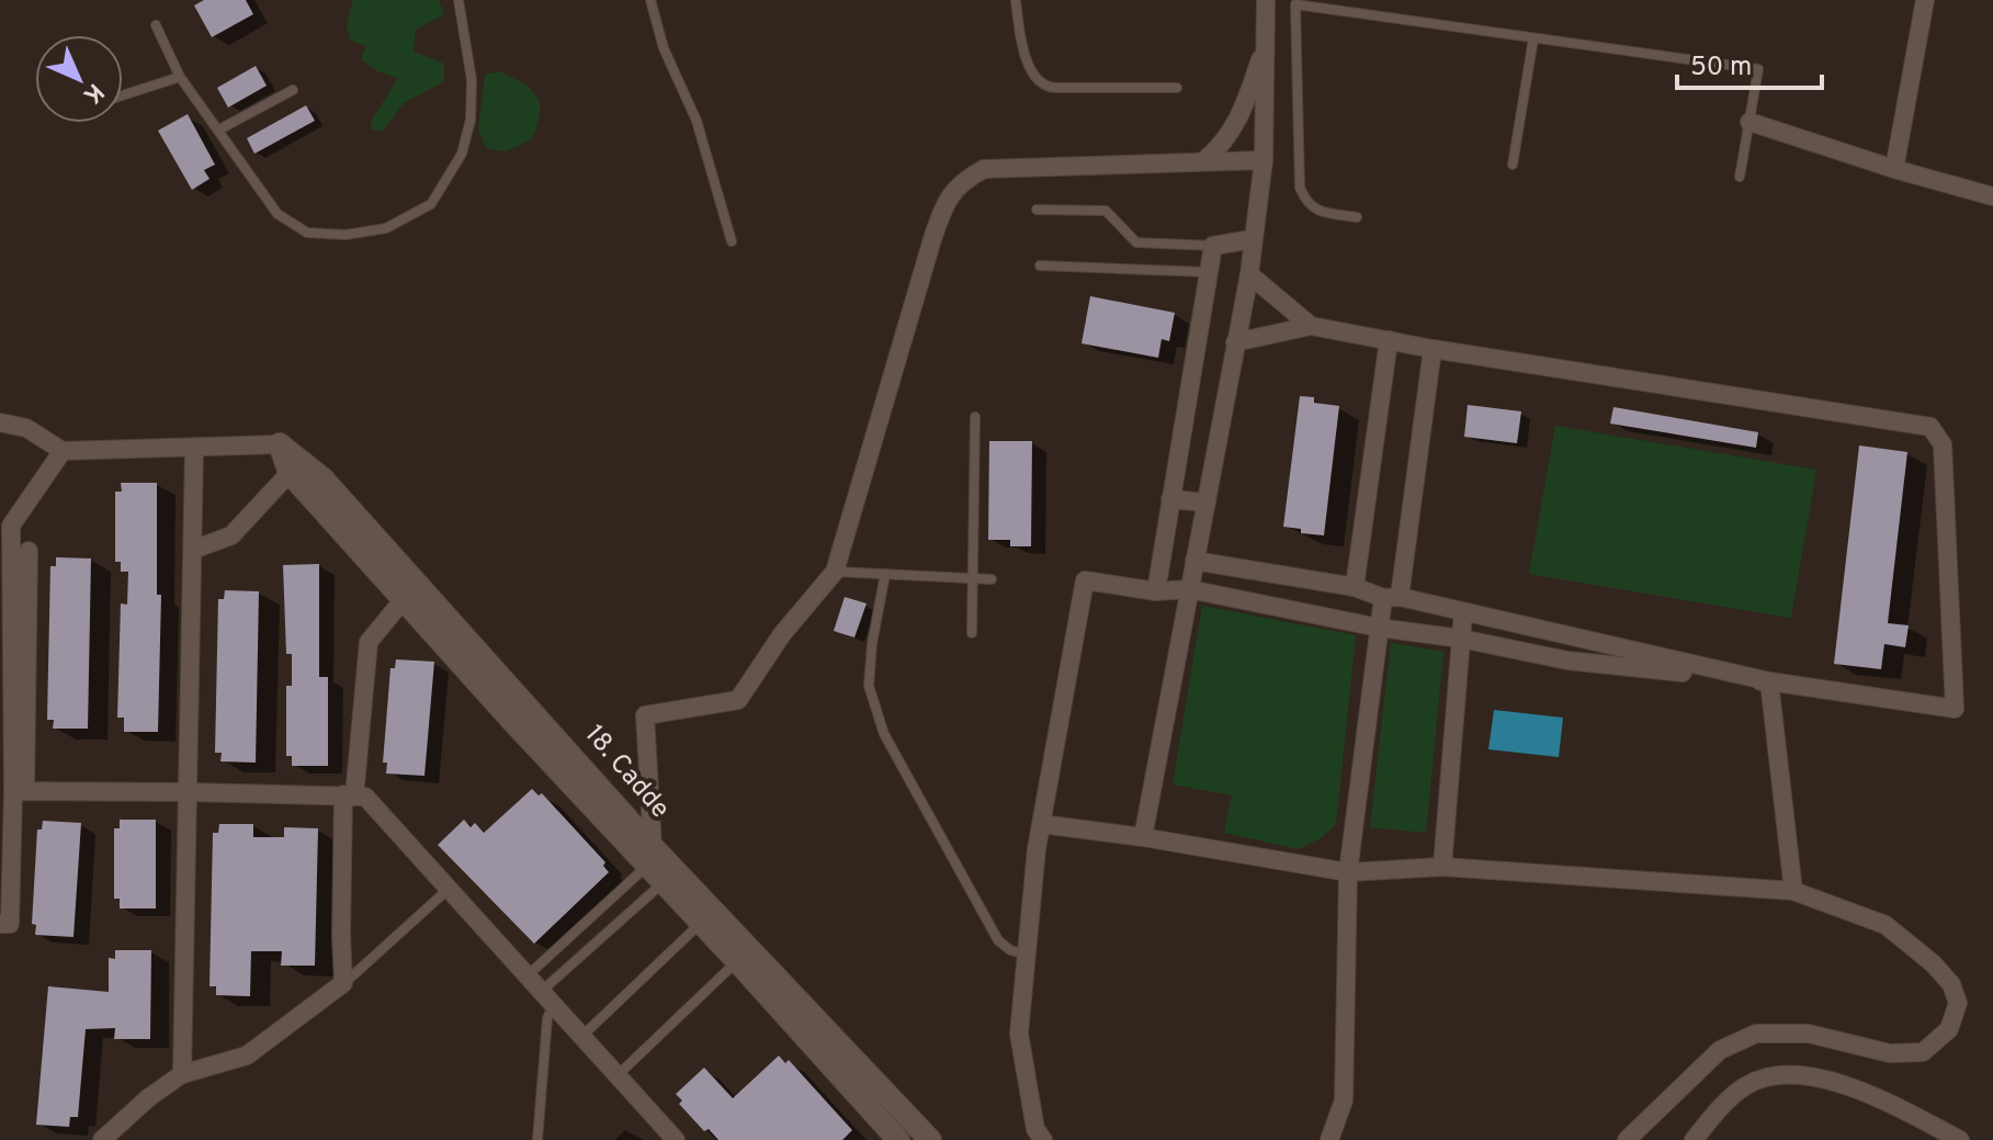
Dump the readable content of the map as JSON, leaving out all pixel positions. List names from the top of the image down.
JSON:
{
  "streets": {
    "street": ["18. Cadde"]
  },
  "scale_bar": "50 m",
  "north": "bottom right"
}
